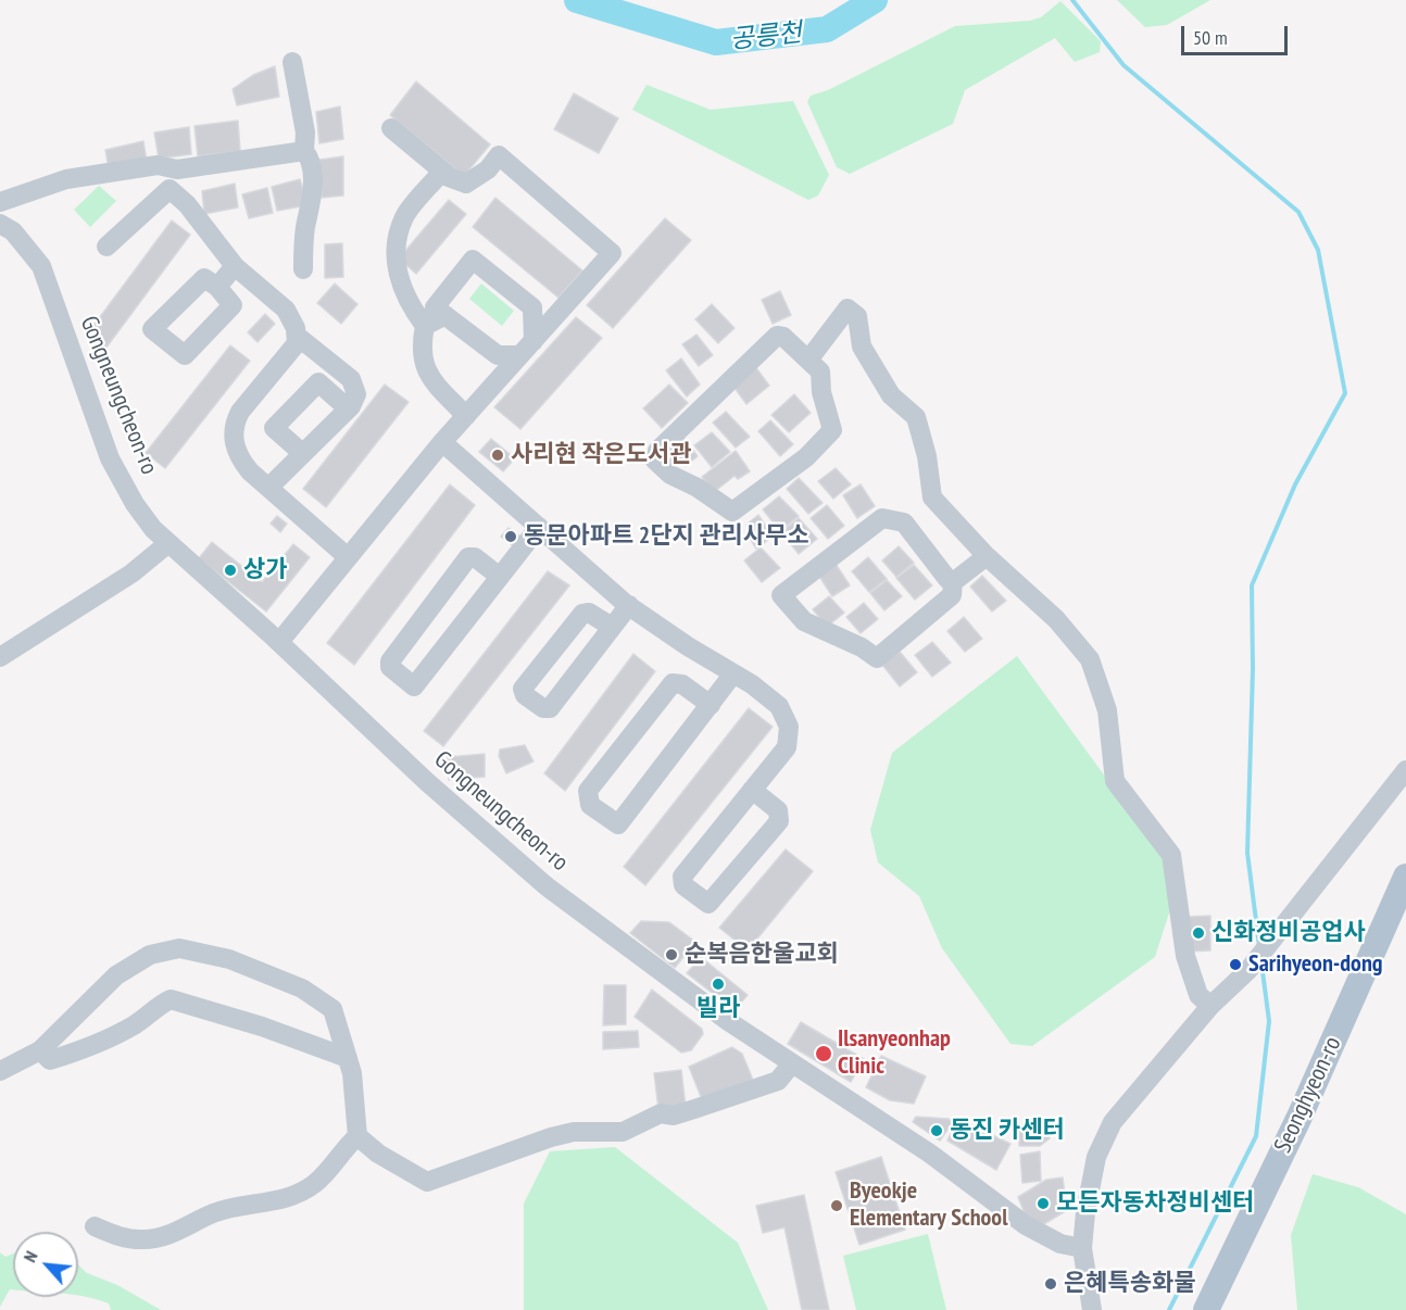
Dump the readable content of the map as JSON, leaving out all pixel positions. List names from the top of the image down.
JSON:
{
  "streets": {
    "main road": ["Seonghyeon-ro"],
    "street": ["Gongneungcheon-ro"]
  },
  "water": ["공릉천"],
  "places": [
    "사리현 작은도서관",
    "동문아파트 2단지 관리사무소",
    "상가",
    "신화정비공업사",
    "순복음한울교회",
    "Sarihyeon-dong",
    "빌라",
    "Ilsanyeonhap Clinic",
    "동진 카센터",
    "모든자동차정비센터",
    "Byeokje Elementary School",
    "은혜특송화물"
  ],
  "scale_bar": "50 m",
  "north": "top left"
}
